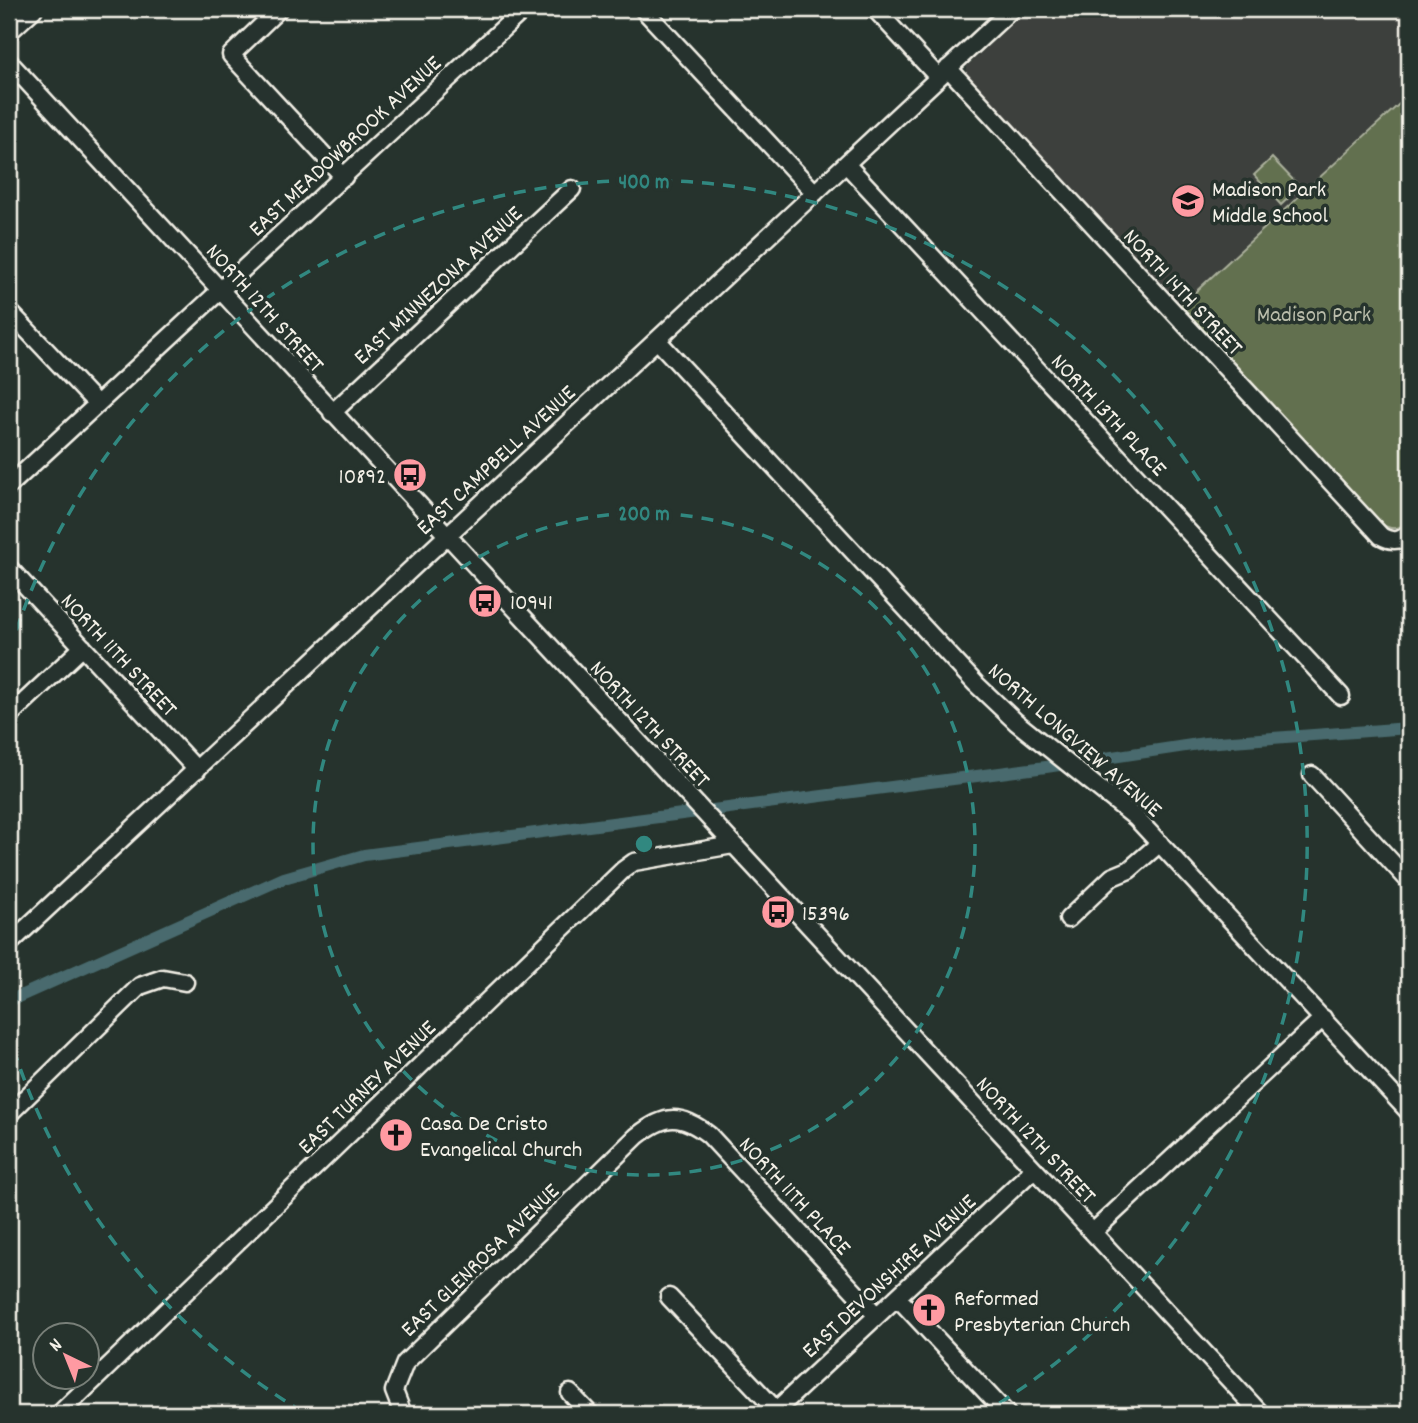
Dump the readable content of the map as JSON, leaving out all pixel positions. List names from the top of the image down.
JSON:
{
  "streets": {
    "street": [
      "EAST MEADOWBROOK AVENUE",
      "EAST MINNEZONA AVENUE",
      "NORTH 14TH STREET",
      "NORTH 12TH STREET",
      "NORTH 13TH PLACE",
      "EAST CAMPBELL AVENUE",
      "NORTH 11TH STREET",
      "NORTH LONGVIEW AVENUE",
      "EAST TURNEY AVENUE",
      "NORTH 11TH PLACE",
      "EAST GLENROSA AVENUE",
      "EAST DEVONSHIRE AVENUE"
    ]
  },
  "crossings": [
    ["EAST MEADOWBROOK AVENUE", "NORTH 12TH STREET"],
    ["EAST MINNEZONA AVENUE", "NORTH 12TH STREET"],
    ["NORTH 14TH STREET", "EAST CAMPBELL AVENUE"],
    ["NORTH 12TH STREET", "EAST CAMPBELL AVENUE"],
    ["NORTH 12TH STREET", "EAST TURNEY AVENUE"],
    ["NORTH 12TH STREET", "EAST DEVONSHIRE AVENUE"],
    ["NORTH 13TH PLACE", "EAST CAMPBELL AVENUE"],
    ["EAST CAMPBELL AVENUE", "NORTH 11TH STREET"],
    ["EAST CAMPBELL AVENUE", "NORTH LONGVIEW AVENUE"],
    ["NORTH 11TH PLACE", "EAST GLENROSA AVENUE"],
    ["NORTH 11TH PLACE", "EAST DEVONSHIRE AVENUE"]
  ],
  "parks": ["Madison Park"],
  "places": {
    "school or university": ["Madison Park Middle School"],
    "bus stop": ["10892", "10941", "15396"],
    "church": ["Casa De Cristo Evangelical Church", "Reformed Presbyterian Church"]
  },
  "north": "top left",
  "rings": ["400 m", "200 m"]
}
